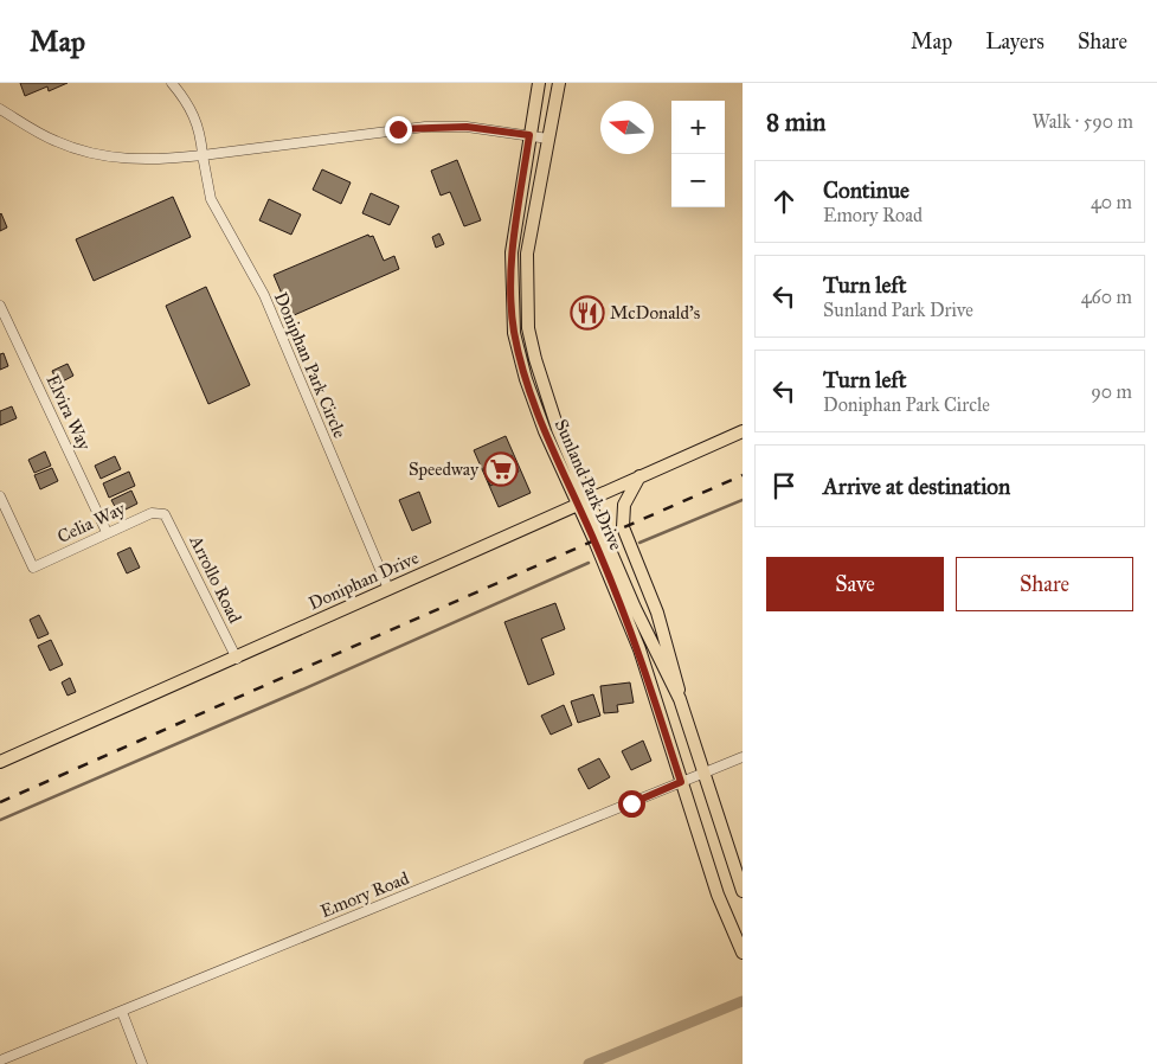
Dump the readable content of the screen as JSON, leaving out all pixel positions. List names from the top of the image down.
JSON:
{
  "streets": {
    "main road": ["Sunland Park Drive", "Doniphan Drive"],
    "street": [
      "Doniphan Park Circle",
      "Elvira Way",
      "Celia Way",
      "Arrollo Road",
      "Emory Road"
    ]
  },
  "crossings": [
    ["Doniphan Park Circle", "Doniphan Drive"],
    ["Elvira Way", "Celia Way"],
    ["Sunland Park Drive", "Doniphan Drive"],
    ["Sunland Park Drive", "Emory Road"],
    ["Celia Way", "Arrollo Road"],
    ["Arrollo Road", "Doniphan Drive"]
  ],
  "places": {
    "restaurant": ["McDonald's"],
    "supermarket": ["Speedway"]
  },
  "north": "left",
  "page": {
    "header": "Map",
    "nav": ["Map", "Layers", "Share"],
    "heading": ["8 min", "Walk · 590 m"],
    "map_buttons": ["+", "−"],
    "list": [
      ["Continue", "Emory Road", "40 m"],
      ["Turn left", "Sunland Park Drive", "460 m"],
      ["Turn left", "Doniphan Park Circle", "90 m"],
      "Arrive at destination"
    ],
    "buttons": ["Save", "Share"]
  }
}
